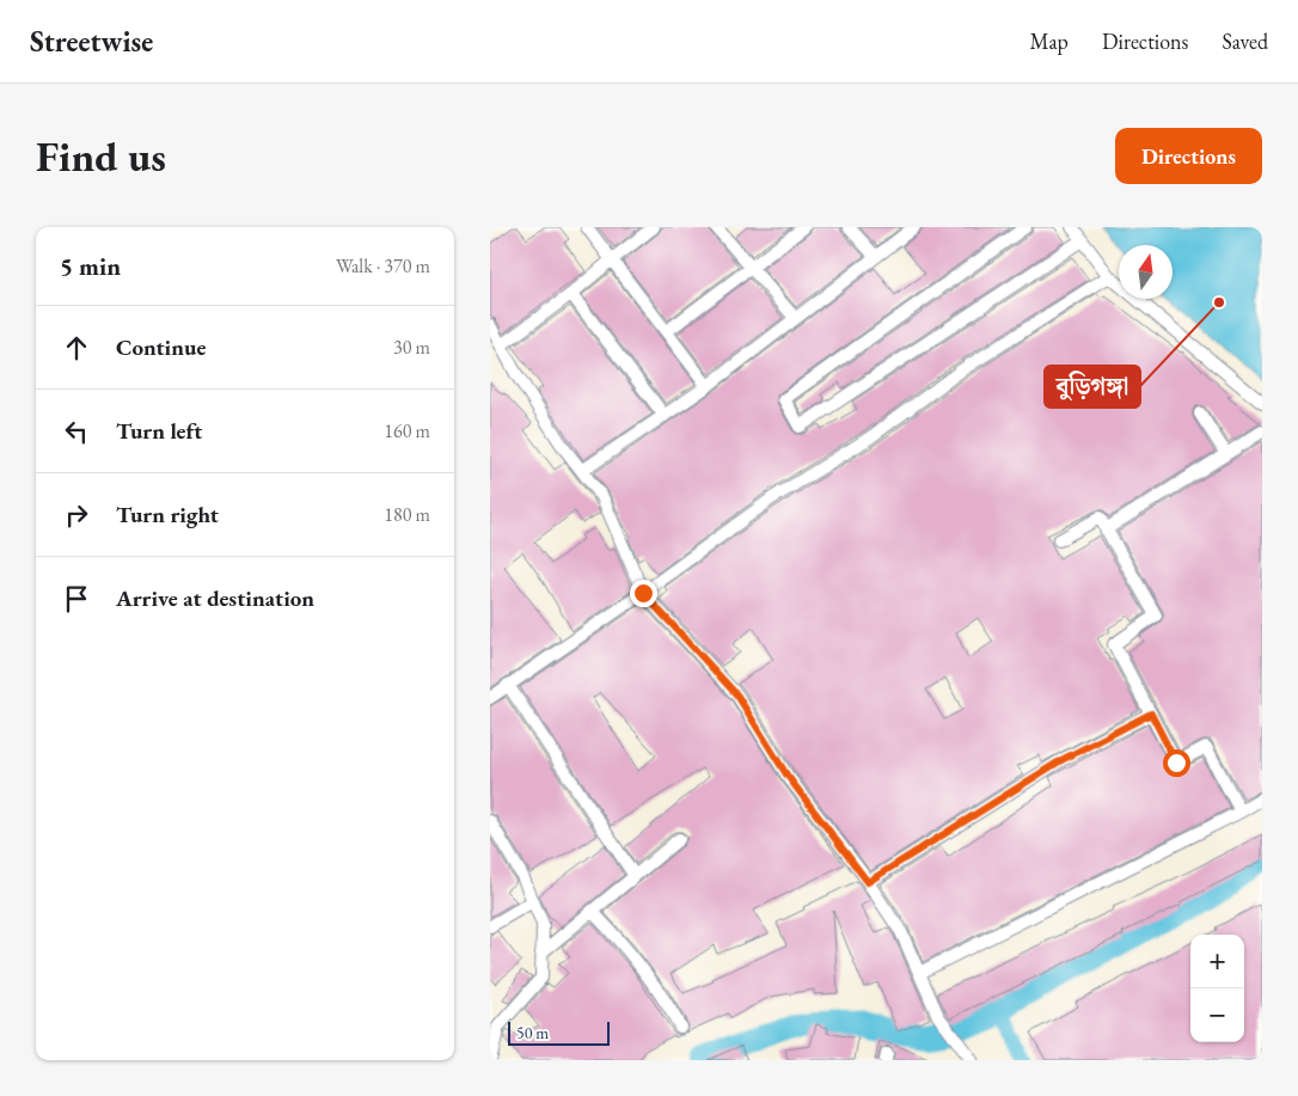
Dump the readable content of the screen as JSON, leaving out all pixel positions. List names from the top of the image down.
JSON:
{
  "places": ["বুড়িগঙ্গা"],
  "scale_bar": "50 m",
  "north": "top",
  "page": {
    "header": "Streetwise",
    "nav": ["Map", "Directions", "Saved"],
    "buttons": "Directions",
    "title": "Find us",
    "heading": ["5 min", "Walk · 370 m"],
    "list": [
      ["Continue", "30 m"],
      ["Turn left", "160 m"],
      ["Turn right", "180 m"],
      "Arrive at destination"
    ],
    "map_buttons": ["+", "−"],
    "scale": "50 m"
  }
}
